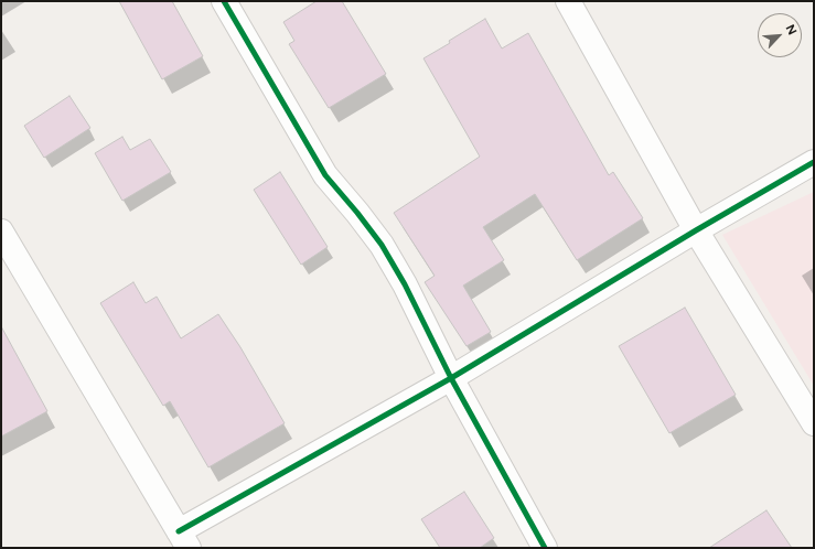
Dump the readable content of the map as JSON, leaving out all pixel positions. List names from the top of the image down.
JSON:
{
  "north": "top right"
}
